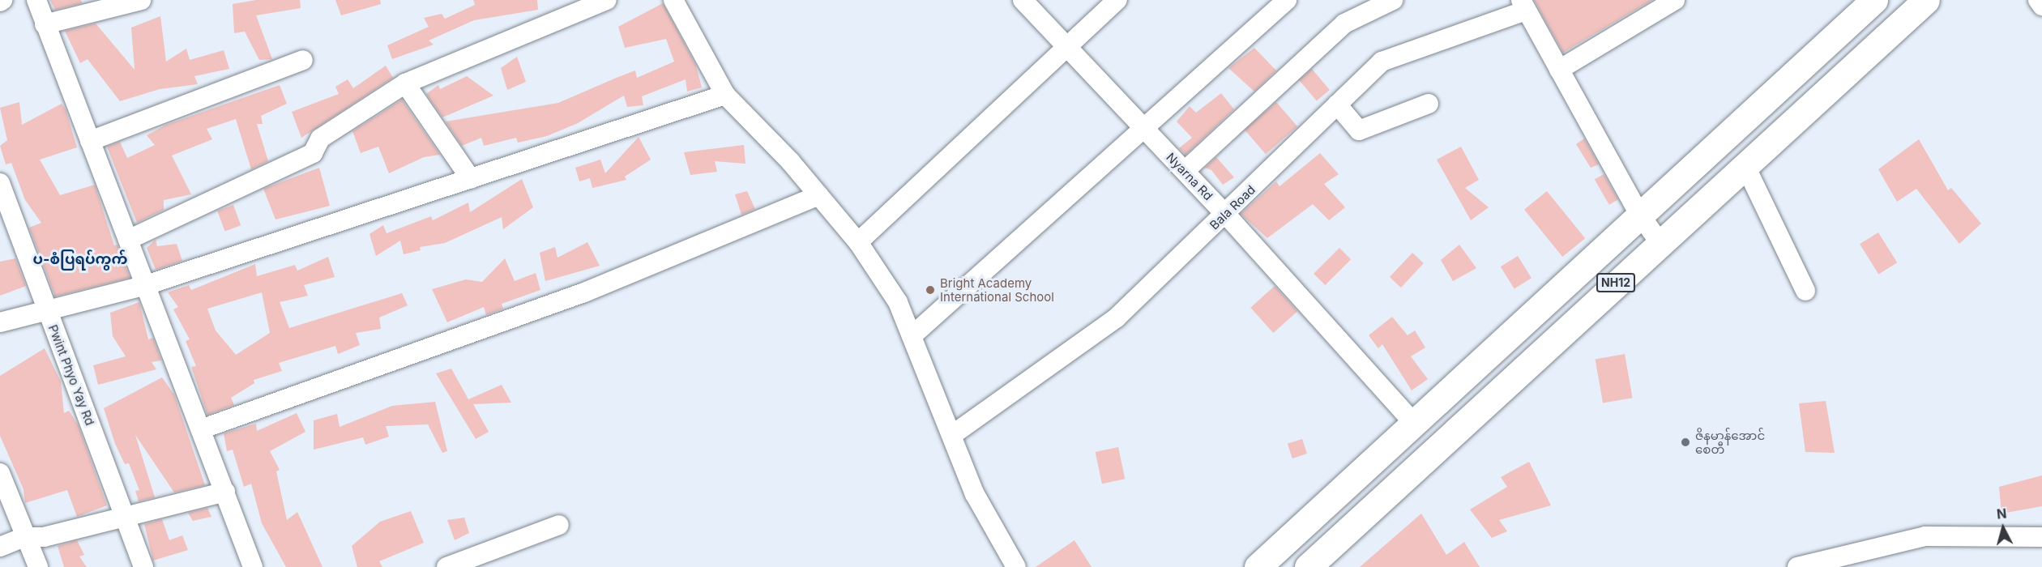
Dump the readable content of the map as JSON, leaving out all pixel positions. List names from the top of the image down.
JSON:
{
  "streets": {
    "highway": ["NH12"],
    "street": ["Nyarna Rd", "Bala Road", "Pwint Phyo Yay Rd"]
  },
  "crossings": [
    ["Nyarna Rd", "Bala Road"],
    ["Nyarna Rd", "NH12"]
  ],
  "districts": ["ပ-စံပြရပ်ကွက်"],
  "places": ["Bright Academy International School", "ဇိနမာန်အောင် စေတီ"],
  "north": "top"
}
